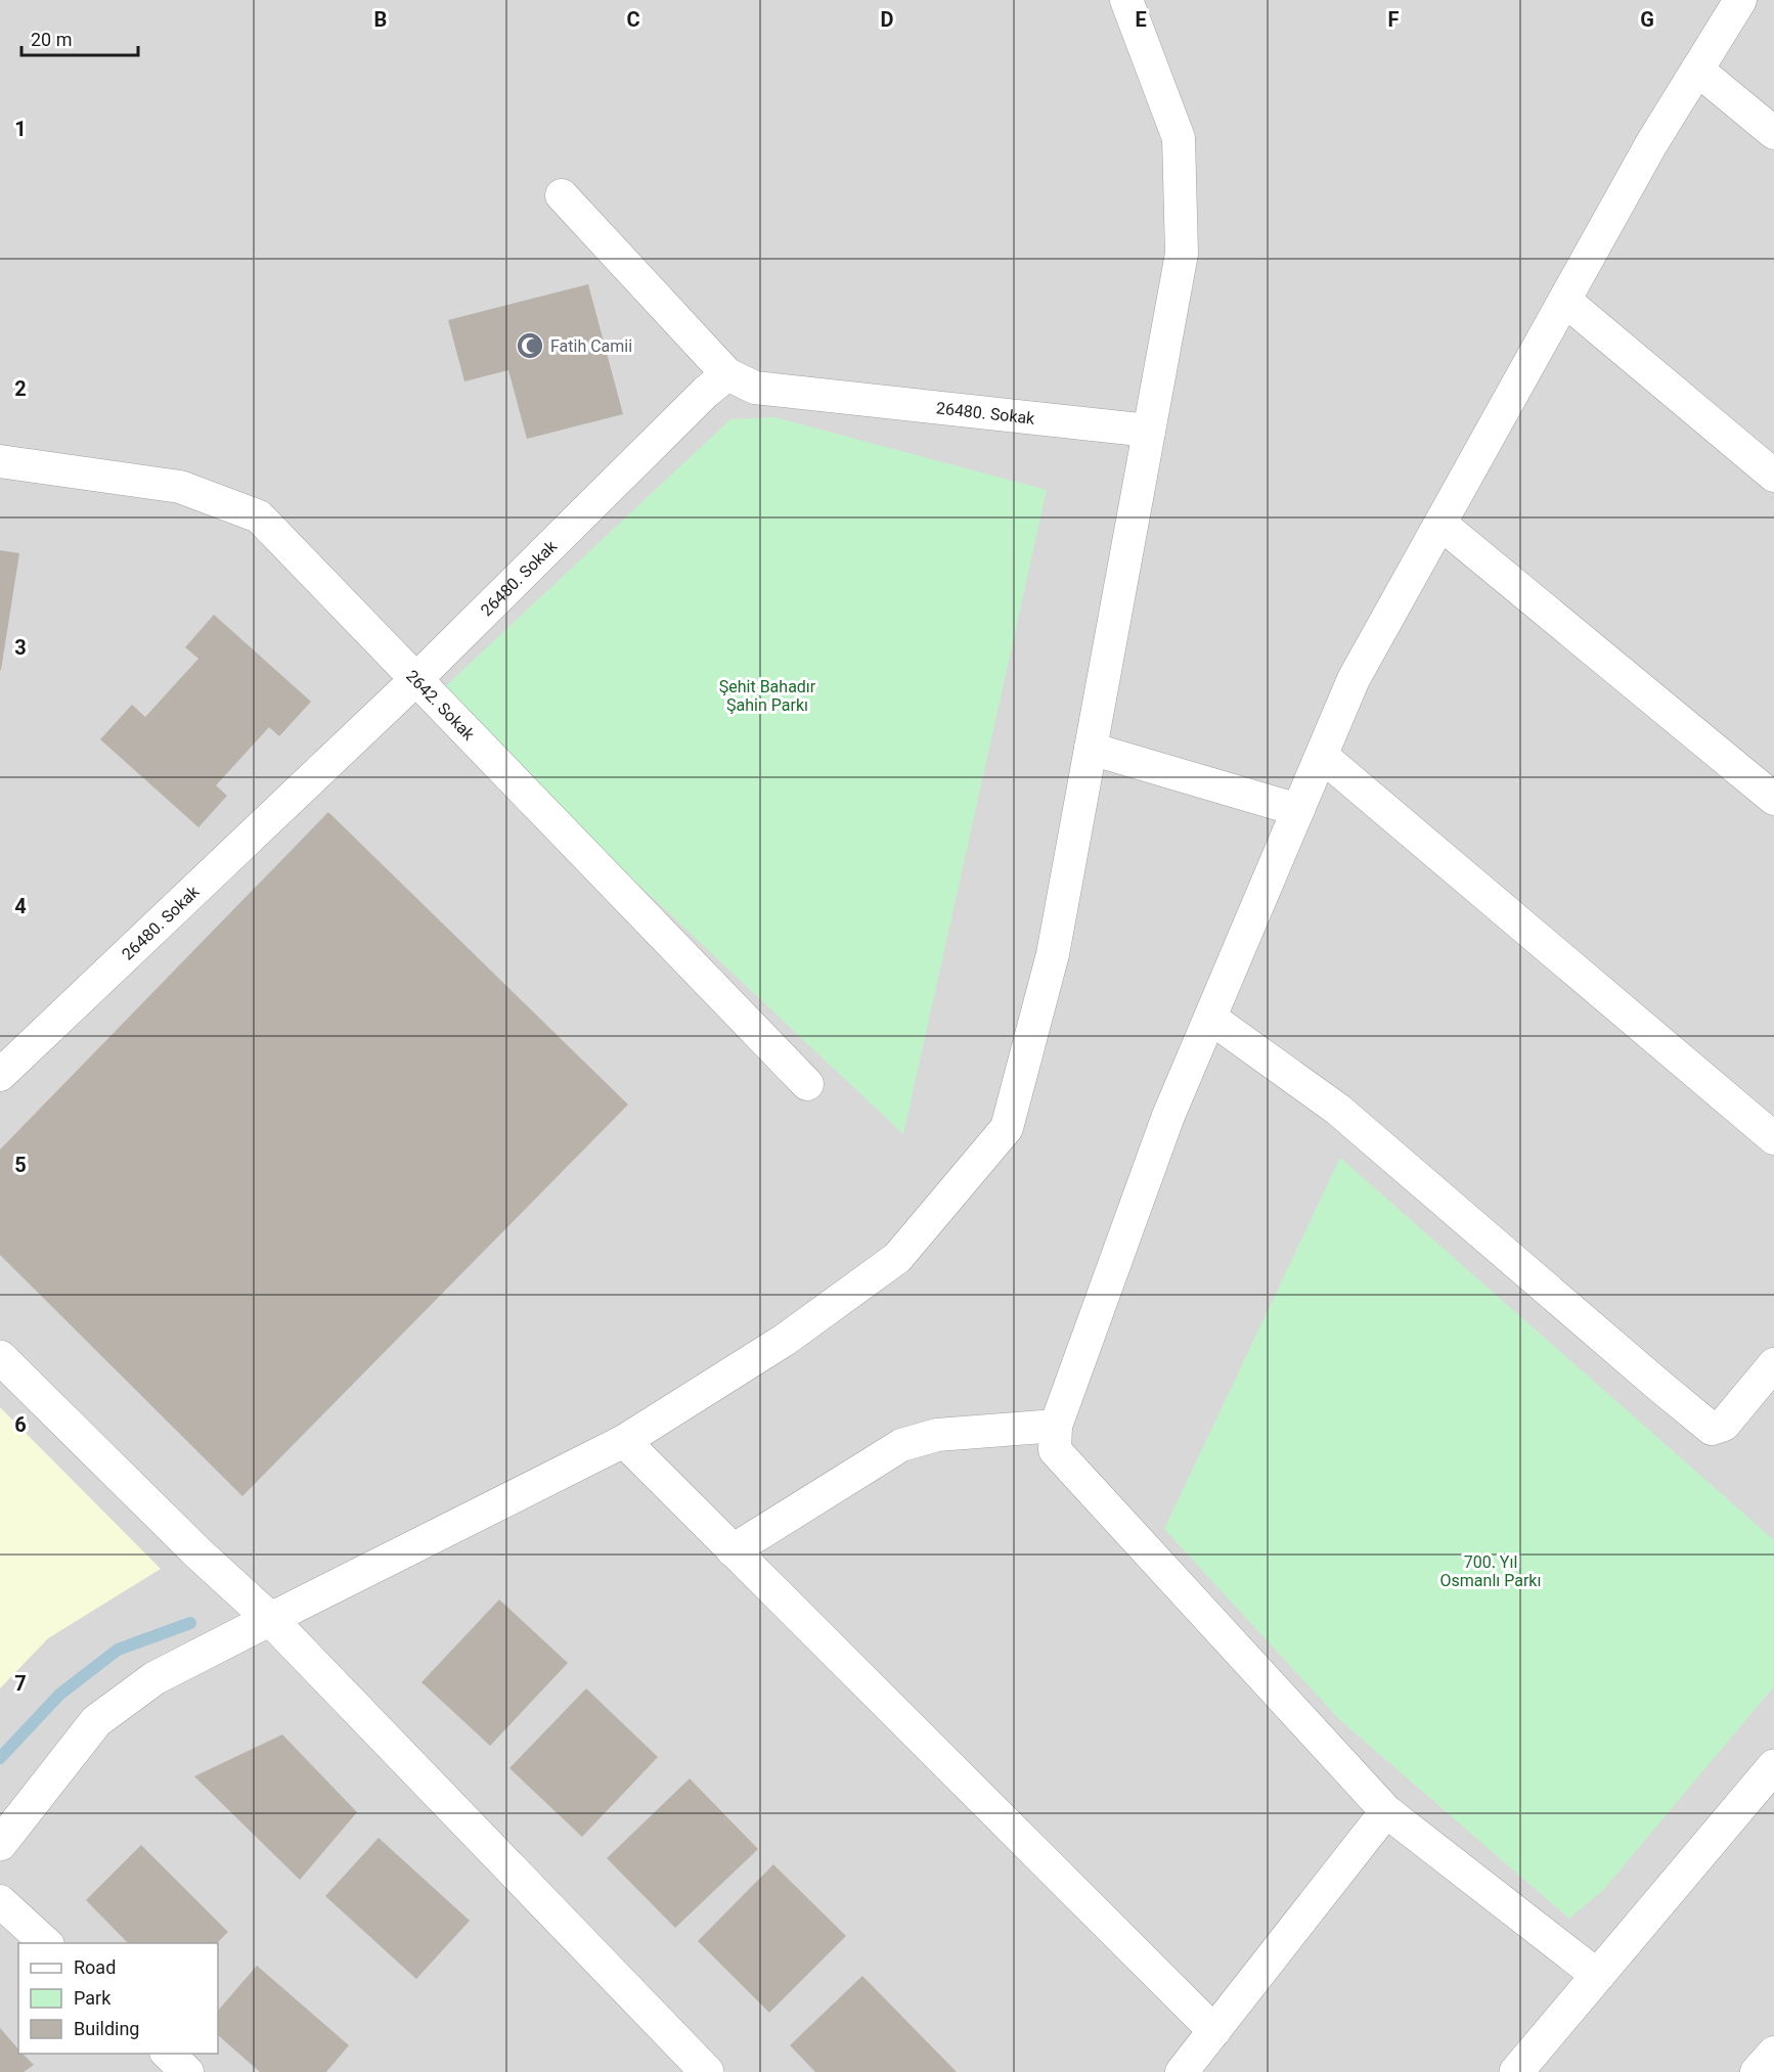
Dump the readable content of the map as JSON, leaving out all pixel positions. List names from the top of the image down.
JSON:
{
  "streets": {
    "street": ["26480. Sokak", "2642. Sokak"]
  },
  "crossings": [
    ["26480. Sokak", "2642. Sokak"]
  ],
  "parks": ["Şehit Bahadır Şahin Parkı", "700. Yıl Osmanlı Parkı"],
  "places": {
    "mosque": ["Fatih Camii"]
  },
  "legend": ["Road", "Park", "Building"],
  "scale_bar": "20 m",
  "grid": {
    "columns": [
      "B",
      "C",
      "D",
      "E",
      "F",
      "G"
    ],
    "rows": [
      "1",
      "2",
      "3",
      "4",
      "5",
      "6",
      "7"
    ]
  }
}
